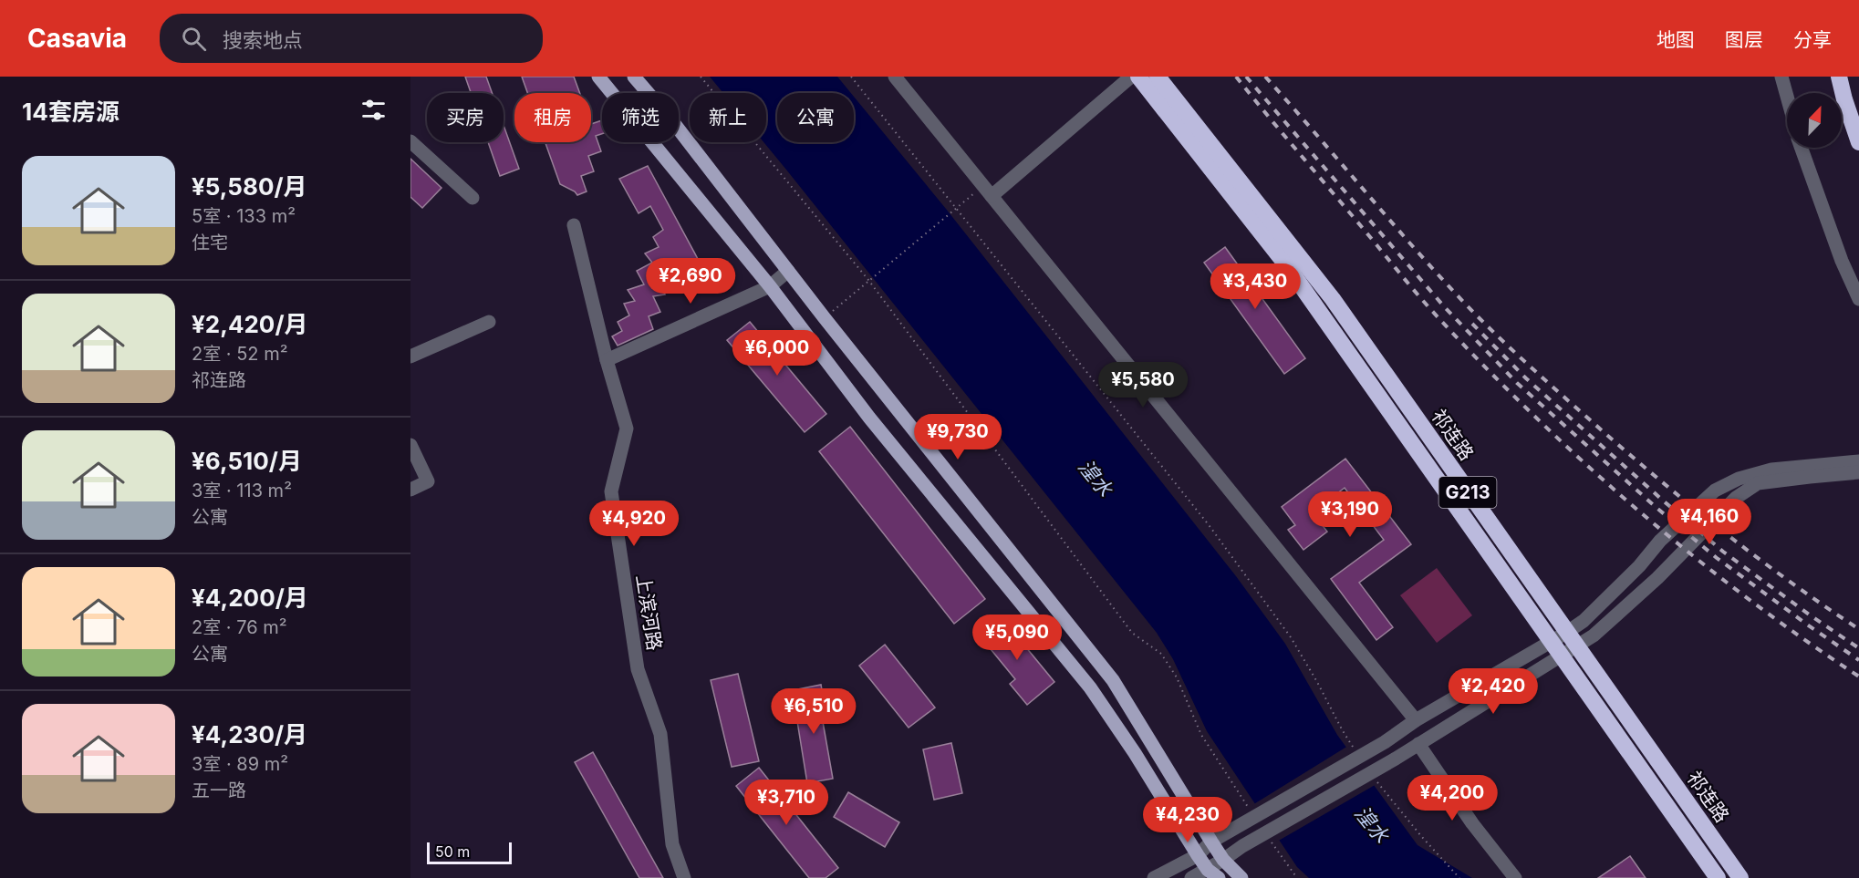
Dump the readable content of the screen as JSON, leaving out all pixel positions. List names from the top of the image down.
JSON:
{
  "streets": {
    "highway": ["祁连路", "G213"],
    "street": ["上滨河路"]
  },
  "water": ["湟水"],
  "scale_bar": "50 m",
  "north": "top right",
  "page": {
    "header": "Casavia",
    "search": "搜索地点",
    "nav": ["地图", "图层", "分享"],
    "heading": "14套房源",
    "chip": [
      "买房",
      "租房",
      "筛选",
      "新上",
      "公寓"
    ],
    "list": [
      {
        "name": "¥5,580/月",
        "note": "5室 · 133 m² · 住宅"
      },
      {
        "name": "¥2,420/月",
        "note": "2室 · 52 m² · 祁连路"
      },
      {
        "name": "¥6,510/月",
        "note": "3室 · 113 m² · 公寓"
      },
      {
        "name": "¥4,200/月",
        "note": "2室 · 76 m² · 公寓"
      },
      {
        "name": "¥4,230/月",
        "note": "3室 · 89 m² · 五一路"
      }
    ],
    "price": [
      "¥2,690",
      "¥3,430",
      "¥6,000",
      "¥5,580",
      "¥9,730",
      "¥3,190",
      "¥4,160",
      "¥4,920",
      "¥5,090",
      "¥2,420",
      "¥6,510",
      "¥4,200",
      "¥3,710",
      "¥4,230"
    ],
    "scale": "50 m"
  }
}
